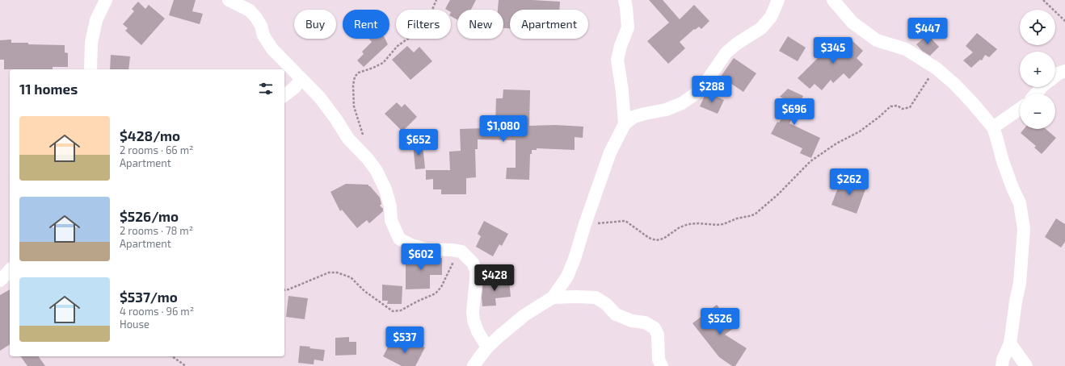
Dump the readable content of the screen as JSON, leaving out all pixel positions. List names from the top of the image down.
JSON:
{
  "page": {
    "map_buttons": ["+", "−"],
    "chip": [
      "Buy",
      "Rent",
      "Filters",
      "New",
      "Apartment"
    ],
    "price": [
      "$447",
      "$345",
      "$288",
      "$696",
      "$1,080",
      "$652",
      "$262",
      "$602",
      "$428",
      "$526",
      "$537"
    ],
    "heading": "11 homes",
    "list": [
      {
        "name": "$428/mo",
        "note": "2 rooms · 66 m² · Apartment"
      },
      {
        "name": "$526/mo",
        "note": "2 rooms · 78 m² · Apartment"
      },
      {
        "name": "$537/mo",
        "note": "4 rooms · 96 m² · House"
      }
    ]
  }
}
